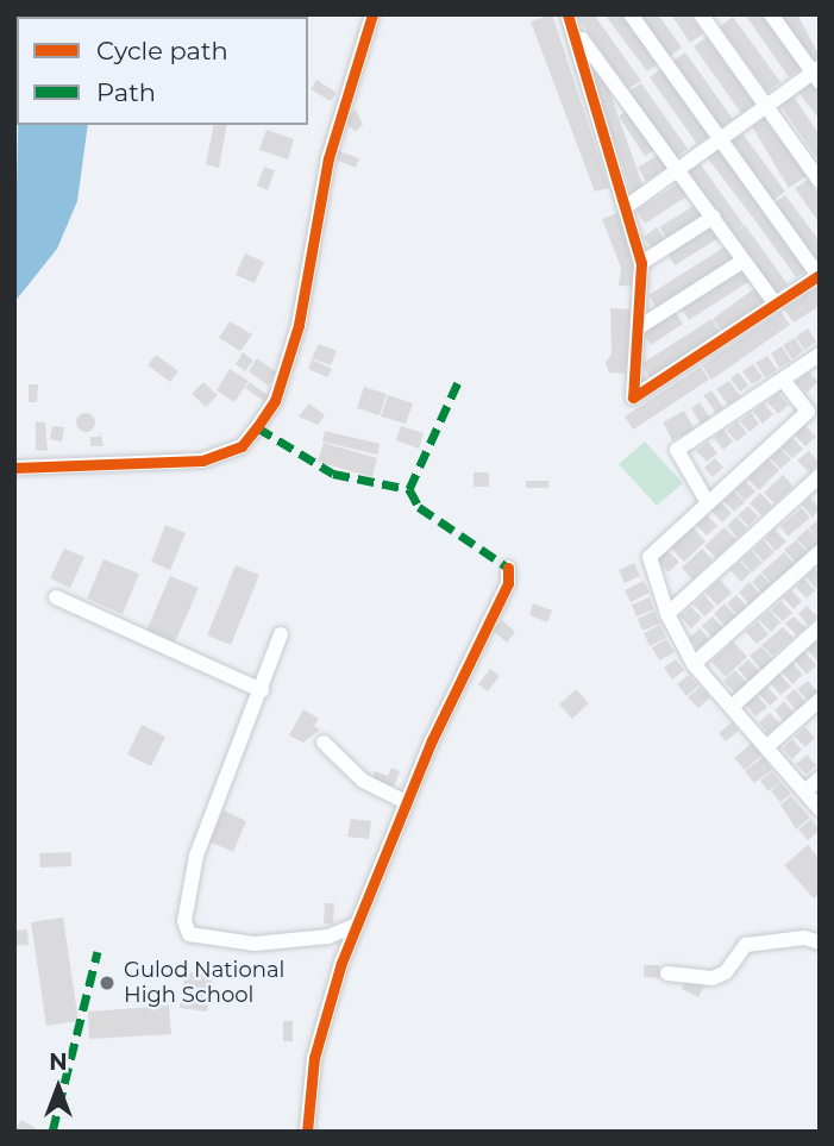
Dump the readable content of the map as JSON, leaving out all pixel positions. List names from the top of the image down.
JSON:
{
  "places": ["Gulod National High School"],
  "legend": ["Cycle path", "Path"],
  "north": "top"
}
